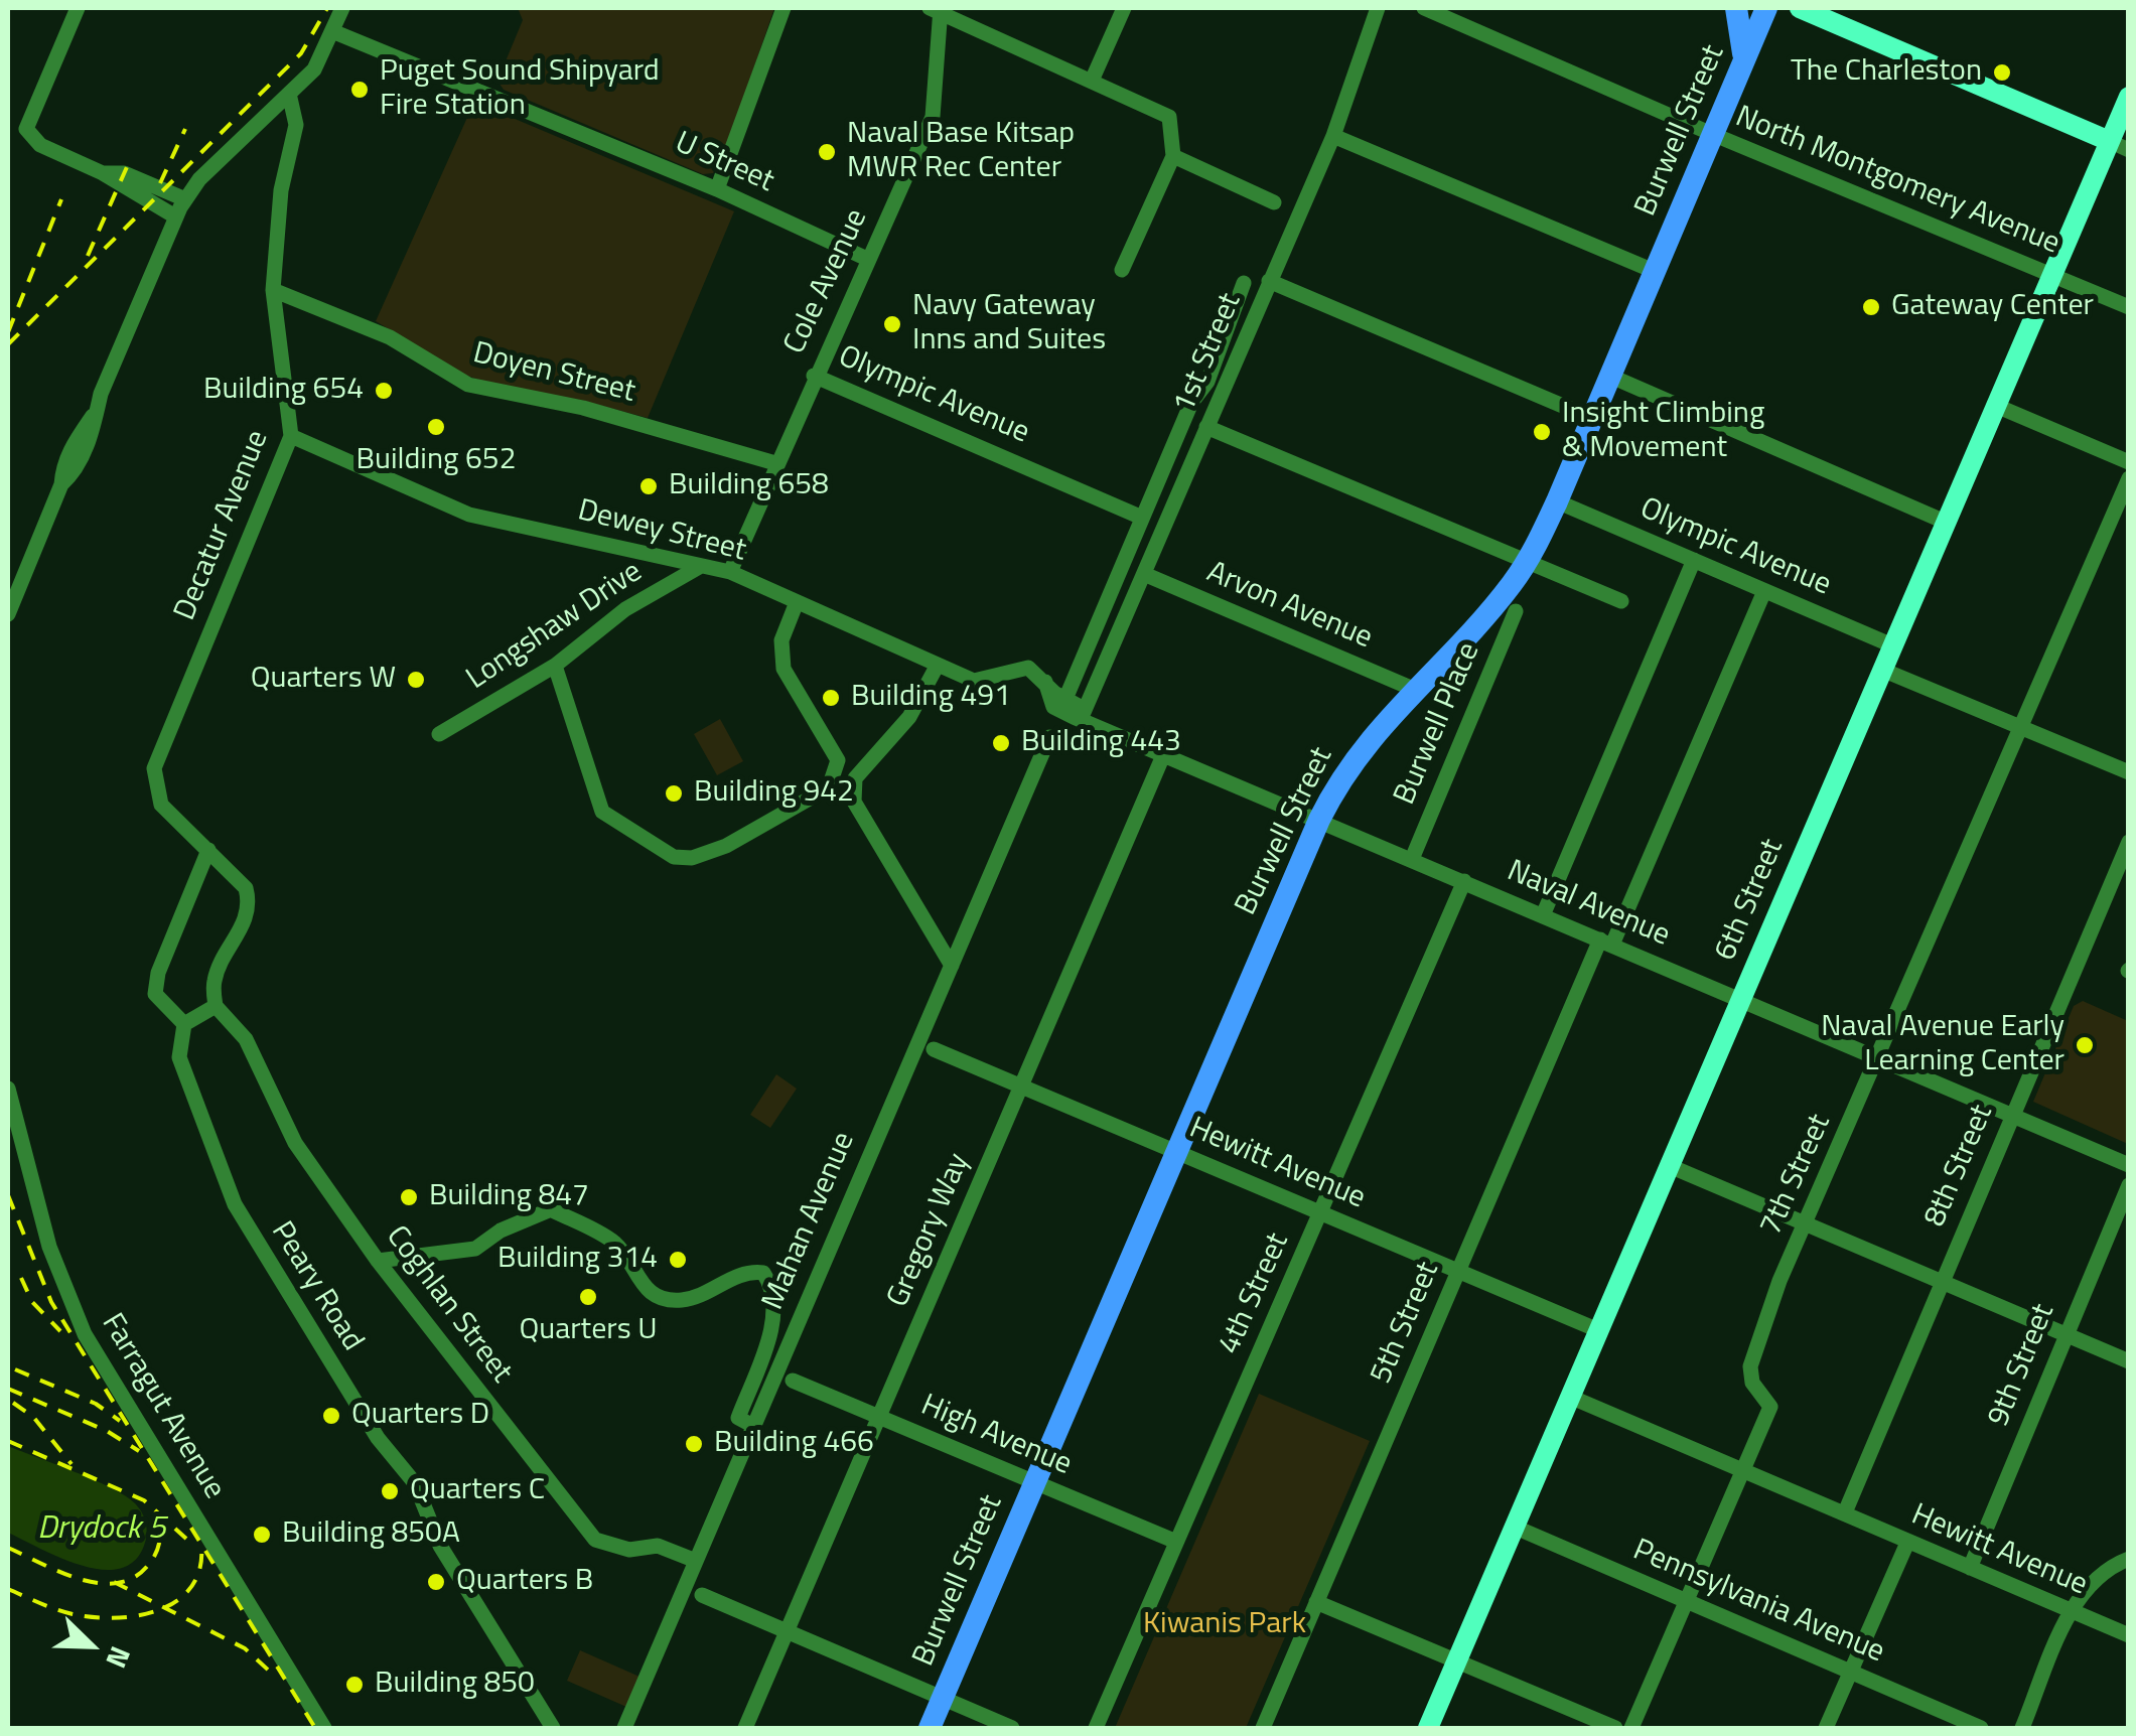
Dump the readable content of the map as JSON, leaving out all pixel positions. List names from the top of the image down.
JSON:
{
  "streets": {
    "highway": ["Burwell Street"],
    "main road": ["6th Street"],
    "street": [
      "U Street",
      "North Montgomery Avenue",
      "Cole Avenue",
      "1st Street",
      "Doyen Street",
      "Olympic Avenue",
      "Decatur Avenue",
      "Dewey Street",
      "Arvon Avenue",
      "Longshaw Drive",
      "Burwell Place",
      "Naval Avenue",
      "Hewitt Avenue",
      "8th Street",
      "7th Street",
      "Mahan Avenue",
      "Gregory Way",
      "Peary Road",
      "4th Street",
      "Coghlan Street",
      "5th Street",
      "9th Street",
      "Farragut Avenue",
      "High Avenue",
      "Pennsylvania Avenue"
    ]
  },
  "crossings": [
    ["Burwell Street", "North Montgomery Avenue"],
    ["Burwell Street", "Olympic Avenue"],
    ["Burwell Street", "Arvon Avenue"],
    ["Burwell Street", "Naval Avenue"],
    ["Burwell Street", "Hewitt Avenue"],
    ["Burwell Street", "High Avenue"],
    ["U Street", "Cole Avenue"],
    ["North Montgomery Avenue", "6th Street"],
    ["Cole Avenue", "Doyen Street"],
    ["Cole Avenue", "Olympic Avenue"],
    ["Cole Avenue", "Dewey Street"],
    ["1st Street", "Dewey Street"],
    ["1st Street", "Arvon Avenue"],
    ["1st Street", "Naval Avenue"],
    ["Doyen Street", "Decatur Avenue"],
    ["Olympic Avenue", "6th Street"],
    ["Olympic Avenue", "5th Street"],
    ["Decatur Avenue", "Dewey Street"],
    ["Dewey Street", "Longshaw Drive"],
    ["Dewey Street", "Naval Avenue"],
    ["Burwell Place", "Naval Avenue"],
    ["6th Street", "Naval Avenue"],
    ["6th Street", "Hewitt Avenue"],
    ["6th Street", "Pennsylvania Avenue"],
    ["Naval Avenue", "8th Street"],
    ["Naval Avenue", "7th Street"],
    ["Naval Avenue", "Gregory Way"],
    ["Naval Avenue", "4th Street"],
    ["Naval Avenue", "5th Street"],
    ["Hewitt Avenue", "8th Street"],
    ["Hewitt Avenue", "7th Street"],
    ["Hewitt Avenue", "Gregory Way"],
    ["Hewitt Avenue", "4th Street"],
    ["Hewitt Avenue", "5th Street"],
    ["Hewitt Avenue", "9th Street"],
    ["7th Street", "Pennsylvania Avenue"],
    ["Mahan Avenue", "Coghlan Street"],
    ["Gregory Way", "High Avenue"],
    ["4th Street", "High Avenue"]
  ],
  "water": ["Drydock 5"],
  "parks": ["Kiwanis Park"],
  "places": [
    "The Charleston",
    "Puget Sound Shipyard Fire Station",
    "Naval Base Kitsap MWR Rec Center",
    "Gateway Center",
    "Navy Gateway Inns and Suites",
    "Building 654",
    "Building 652",
    "Insight Climbing & Movement",
    "Building 658",
    "Quarters W",
    "Building 491",
    "Building 443",
    "Building 942",
    "Naval Avenue Early Learning Center",
    "Building 847",
    "Building 314",
    "Quarters U",
    "Quarters D",
    "Building 466",
    "Quarters C",
    "Building 850A",
    "Quarters B",
    "Building 850"
  ],
  "north": "bottom right"
}
